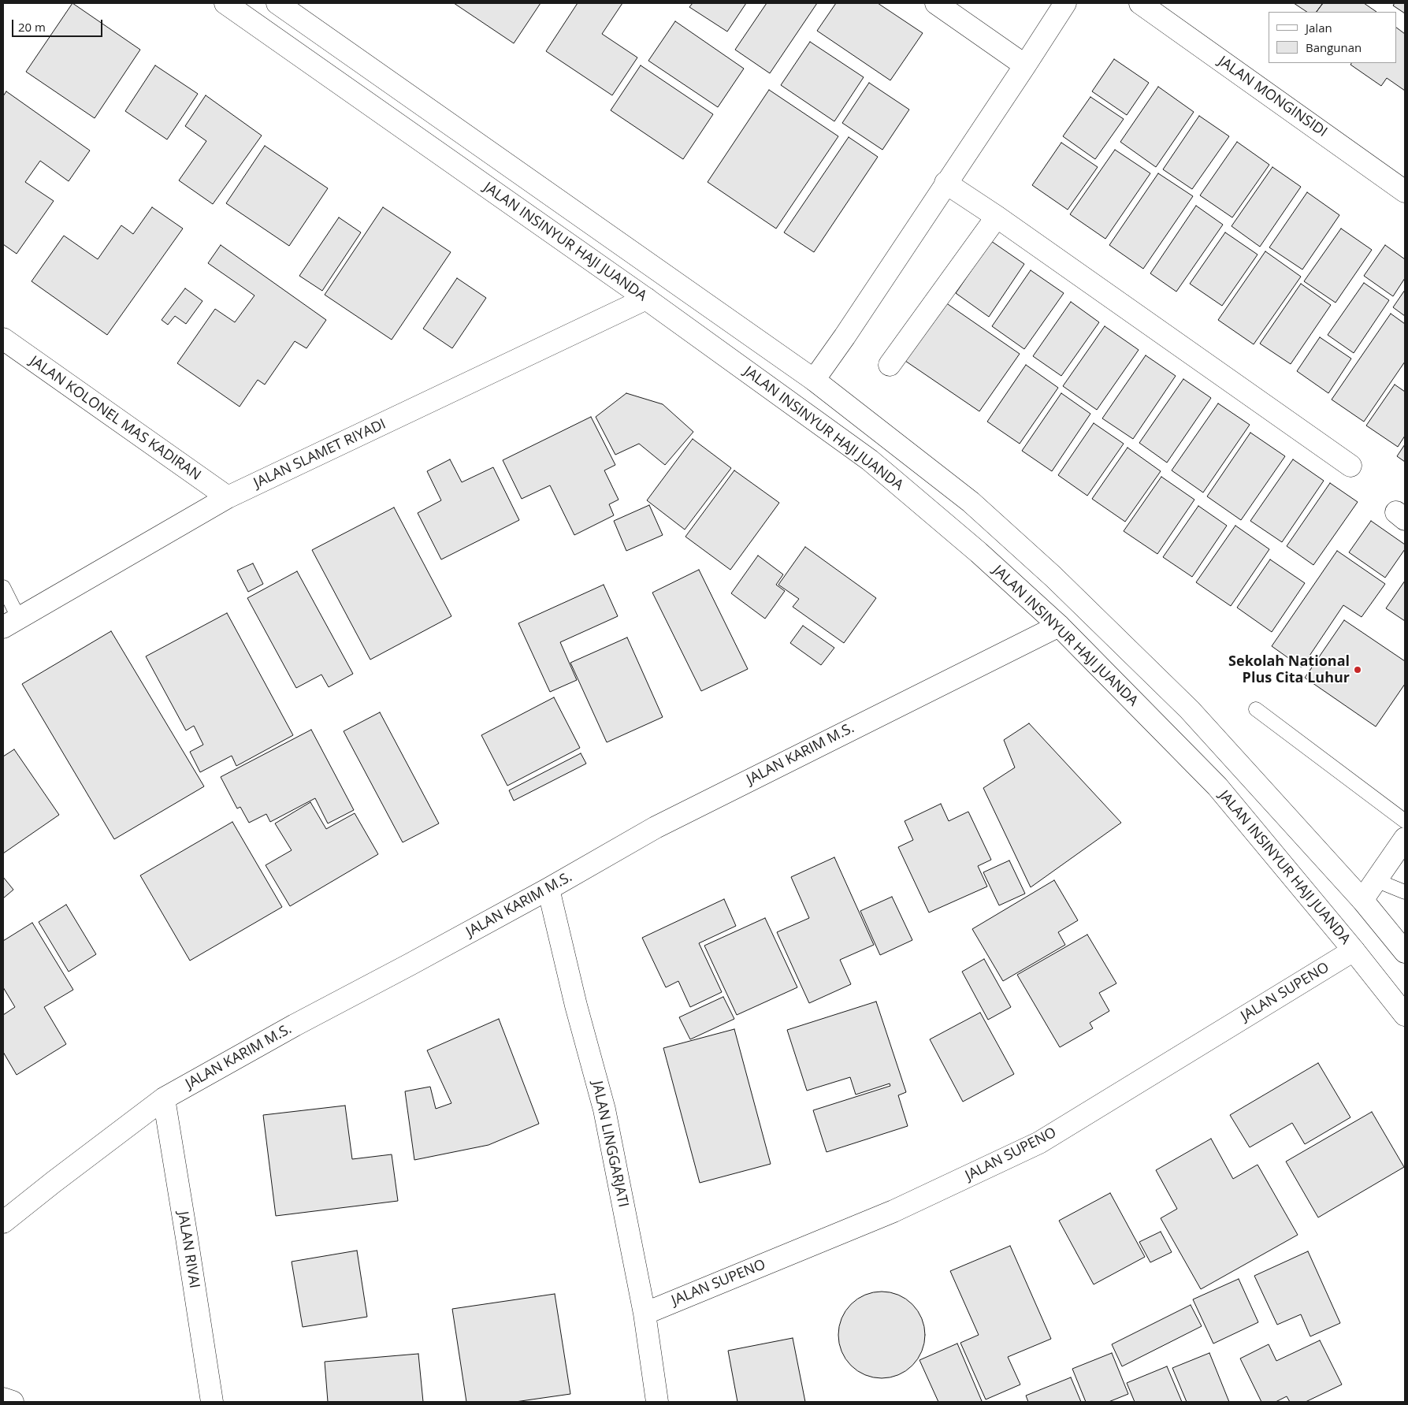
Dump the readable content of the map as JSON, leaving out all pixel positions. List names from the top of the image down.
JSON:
{
  "streets": {
    "street": [
      "JALAN MONGINSIDI",
      "JALAN INSINYUR HAJI JUANDA",
      "JALAN KOLONEL MAS KADIRAN",
      "JALAN SLAMET RIYADI",
      "JALAN KARIM M.S.",
      "JALAN SUPENO",
      "JALAN LINGGARJATI",
      "JALAN RIVAI"
    ]
  },
  "crossings": [
    ["JALAN INSINYUR HAJI JUANDA", "JALAN SLAMET RIYADI"],
    ["JALAN INSINYUR HAJI JUANDA", "JALAN KARIM M.S."],
    ["JALAN INSINYUR HAJI JUANDA", "JALAN SUPENO"],
    ["JALAN KOLONEL MAS KADIRAN", "JALAN SLAMET RIYADI"],
    ["JALAN KARIM M.S.", "JALAN LINGGARJATI"],
    ["JALAN KARIM M.S.", "JALAN RIVAI"],
    ["JALAN SUPENO", "JALAN LINGGARJATI"]
  ],
  "places": ["Sekolah National Plus Cita Luhur"],
  "legend": ["Jalan", "Bangunan"],
  "scale_bar": "20 m"
}
